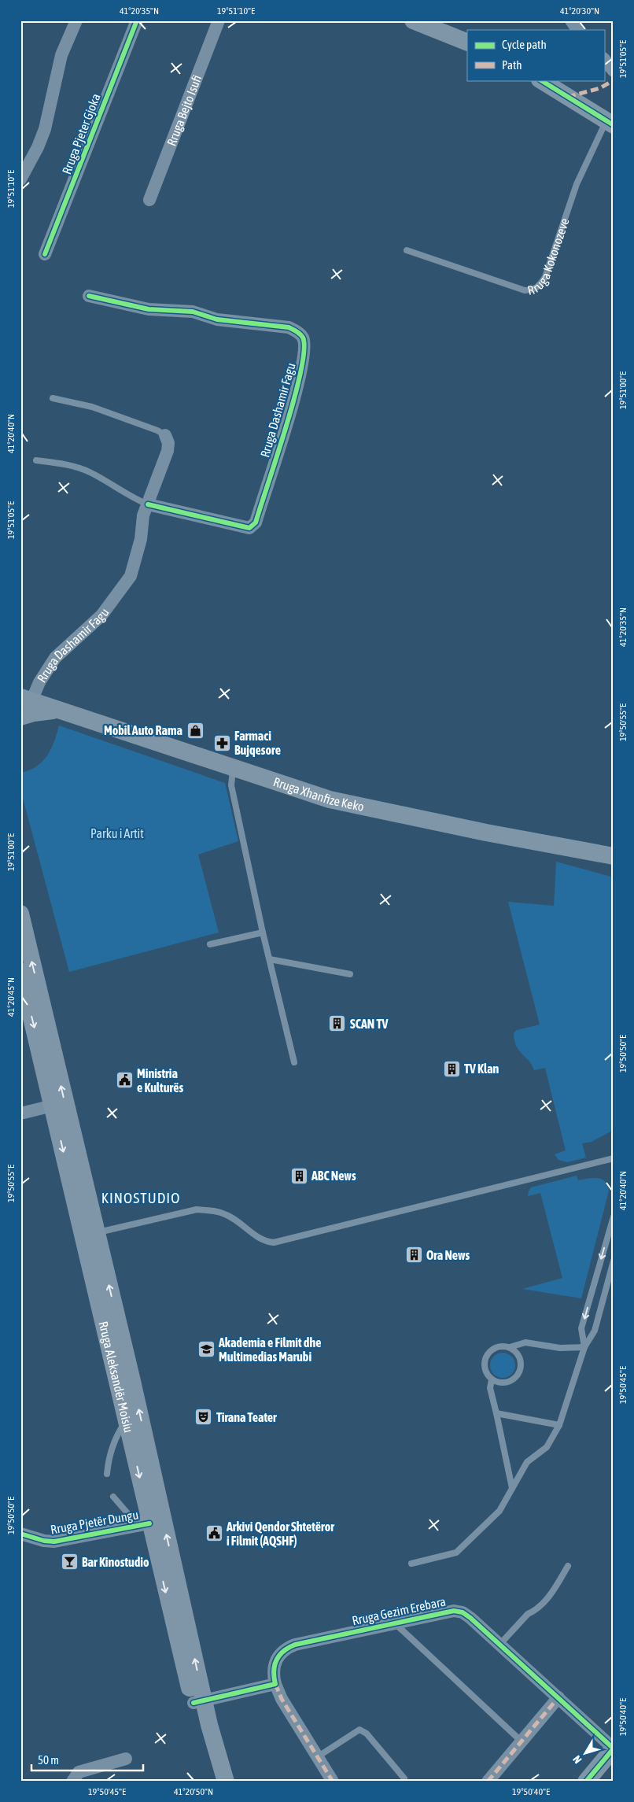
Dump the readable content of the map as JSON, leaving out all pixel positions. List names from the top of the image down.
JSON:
{
  "streets": {
    "main road": ["Rruga Kokonozeve", "Rruga Xhanfize Keko", "Rruga Aleksandër Moisiu"],
    "street": [
      "Rruga Bejto Isufi",
      "Rruga Pjeter Gjoka",
      "Rruga Dashamir Fagu",
      "Rruga Pjetër Dungu",
      "Rruga Gezim Erebara"
    ]
  },
  "crossings": [
    ["Rruga Dashamir Fagu", "Rruga Xhanfize Keko"],
    ["Rruga Aleksandër Moisiu", "Rruga Pjetër Dungu"]
  ],
  "districts": ["KINOSTUDIO"],
  "parks": ["Parku i Artit"],
  "places": {
    "shop": ["Mobil Auto Rama"],
    "pharmacy": ["Farmaci Bujqesore"],
    "building": [
      "SCAN TV",
      "TV Klan",
      "ABC News",
      "Ora News"
    ],
    "public building": ["Ministria e Kulturës", "Arkivi Qendor Shtetëror i Filmit (AQSHF)"],
    "school or university": ["Akademia e Filmit dhe Multimedias Marubi"],
    "theatre": ["Tirana Teater"],
    "bar": ["Bar Kinostudio"]
  },
  "legend": ["Cycle path", "Path"],
  "scale_bar": "50 m",
  "north": "bottom left",
  "coordinates": [
    "41°20'35\"N",
    "19°51'10\"E",
    "41°20'30\"N",
    "19°51'05\"E",
    "19°51'00\"E",
    "41°20'40\"N",
    "19°50'55\"E",
    "41°20'45\"N",
    "19°50'50\"E",
    "19°50'45\"E",
    "19°50'40\"E",
    "41°20'50\"N"
  ]
}
